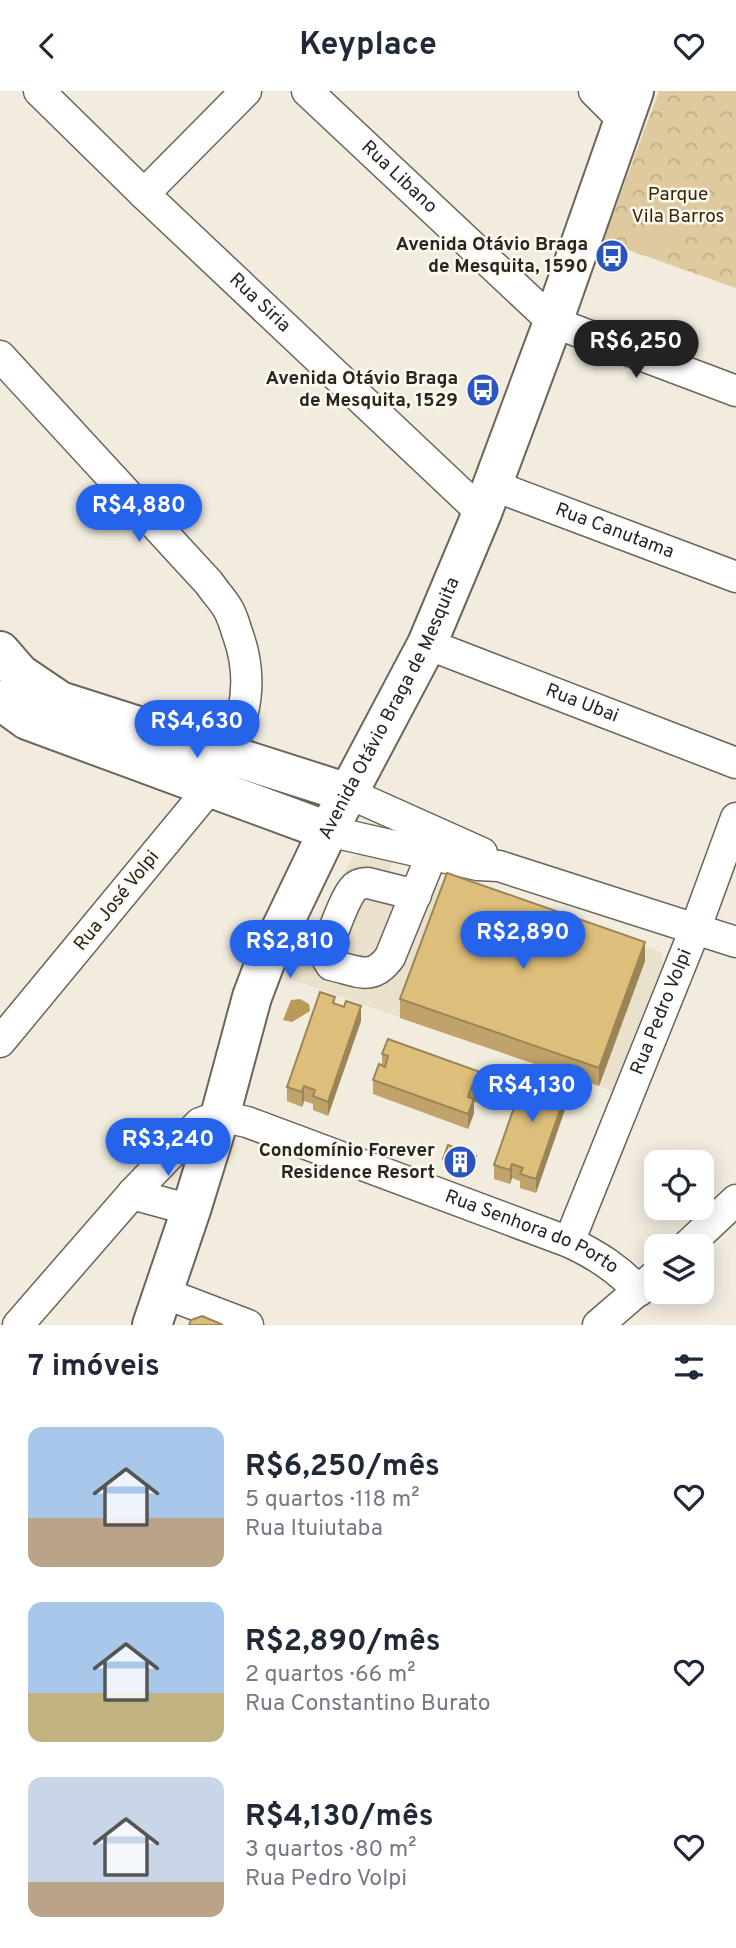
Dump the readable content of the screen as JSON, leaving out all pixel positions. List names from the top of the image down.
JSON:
{
  "streets": {
    "main road": ["Avenida Otávio Braga de Mesquita"],
    "street": [
      "Rua Libano",
      "Rua Siria",
      "Rua Canutama",
      "Rua Ubai",
      "Rua José Volpi",
      "Rua Pedro Volpi",
      "Rua Senhora do Porto"
    ]
  },
  "crossings": [
    ["Rua Libano", "Avenida Otávio Braga de Mesquita"],
    ["Rua Siria", "Rua Canutama"],
    ["Rua Siria", "Avenida Otávio Braga de Mesquita"],
    ["Rua Canutama", "Avenida Otávio Braga de Mesquita"],
    ["Rua Ubai", "Avenida Otávio Braga de Mesquita"],
    ["Avenida Otávio Braga de Mesquita", "Rua Senhora do Porto"],
    ["Rua Pedro Volpi", "Rua Senhora do Porto"]
  ],
  "parks": ["Parque Vila Barros"],
  "places": {
    "bus stop": ["Avenida Otávio Braga de Mesquita, 1590", "Avenida Otávio Braga de Mesquita, 1529"],
    "building": ["Condomínio Forever Residence Resort"]
  },
  "page": {
    "header": "Keyplace",
    "price": [
      "R$6,250",
      "R$4,880",
      "R$4,630",
      "R$2,890",
      "R$2,810",
      "R$4,130",
      "R$3,240"
    ],
    "heading": "7 imóveis",
    "list": [
      {
        "name": "R$6,250/mês",
        "note": "5 quartos · 118 m² · Rua Ituiutaba"
      },
      {
        "name": "R$2,890/mês",
        "note": "2 quartos · 66 m² · Rua Constantino Burato"
      },
      {
        "name": "R$4,130/mês",
        "note": "3 quartos · 80 m² · Rua Pedro Volpi"
      }
    ]
  }
}
